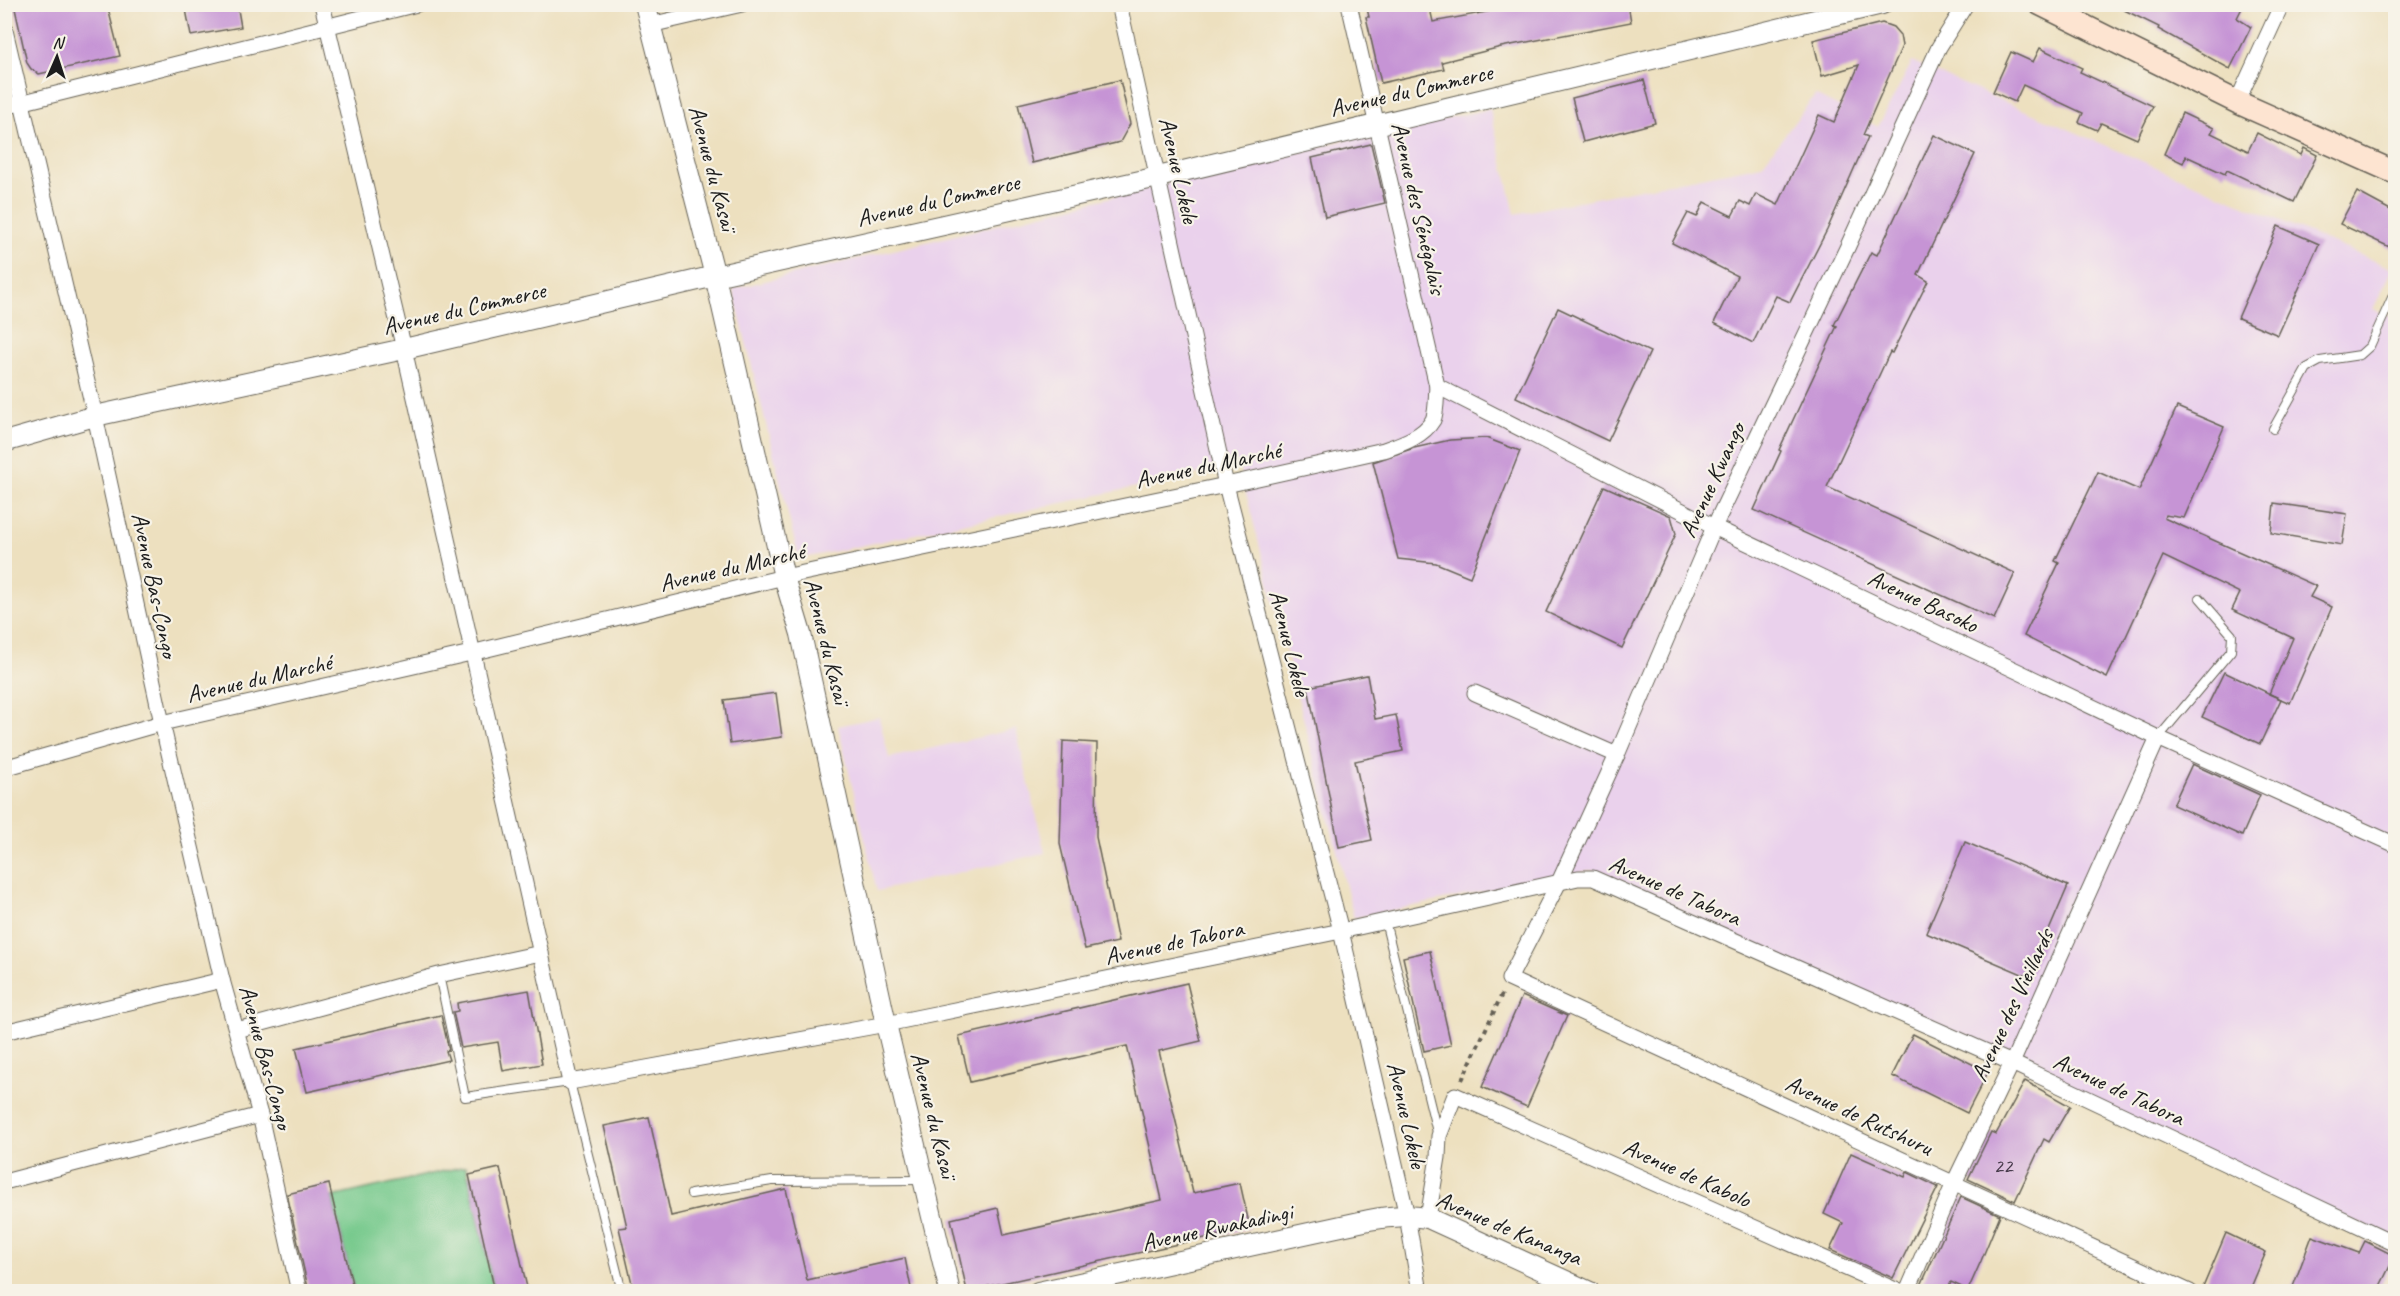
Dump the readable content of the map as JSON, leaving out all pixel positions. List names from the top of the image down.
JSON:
{
  "streets": {
    "street": [
      "Avenue du Commerce",
      "Avenue du Kasaï",
      "Avenue Lokele",
      "Avenue des Sénégalais",
      "Avenue du Marché",
      "Avenue Kwango",
      "Avenue Bas-Congo",
      "Avenue Basoko",
      "Avenue de Tabora",
      "Avenue des Vieillards",
      "Avenue de Rutshuru",
      "Avenue de Kabolo",
      "Avenue Rwakadingi",
      "Avenue de Kananga"
    ]
  },
  "crossings": [
    ["Avenue du Commerce", "Avenue du Kasaï"],
    ["Avenue du Commerce", "Avenue Lokele"],
    ["Avenue du Commerce", "Avenue des Sénégalais"],
    ["Avenue du Commerce", "Avenue Bas-Congo"],
    ["Avenue du Kasaï", "Avenue du Marché"],
    ["Avenue du Kasaï", "Avenue de Tabora"],
    ["Avenue Lokele", "Avenue du Marché"],
    ["Avenue Lokele", "Avenue de Tabora"],
    ["Avenue Lokele", "Avenue Rwakadingi"],
    ["Avenue Lokele", "Avenue de Kananga"],
    ["Avenue des Sénégalais", "Avenue du Marché"],
    ["Avenue des Sénégalais", "Avenue Basoko"],
    ["Avenue du Marché", "Avenue Bas-Congo"],
    ["Avenue du Marché", "Avenue Basoko"],
    ["Avenue Kwango", "Avenue Basoko"],
    ["Avenue Kwango", "Avenue de Tabora"],
    ["Avenue Kwango", "Avenue de Rutshuru"],
    ["Avenue Basoko", "Avenue des Vieillards"],
    ["Avenue de Tabora", "Avenue des Vieillards"],
    ["Avenue des Vieillards", "Avenue de Rutshuru"],
    ["Avenue Rwakadingi", "Avenue de Kananga"]
  ],
  "house_numbers": ["22"],
  "north": "top"
}
